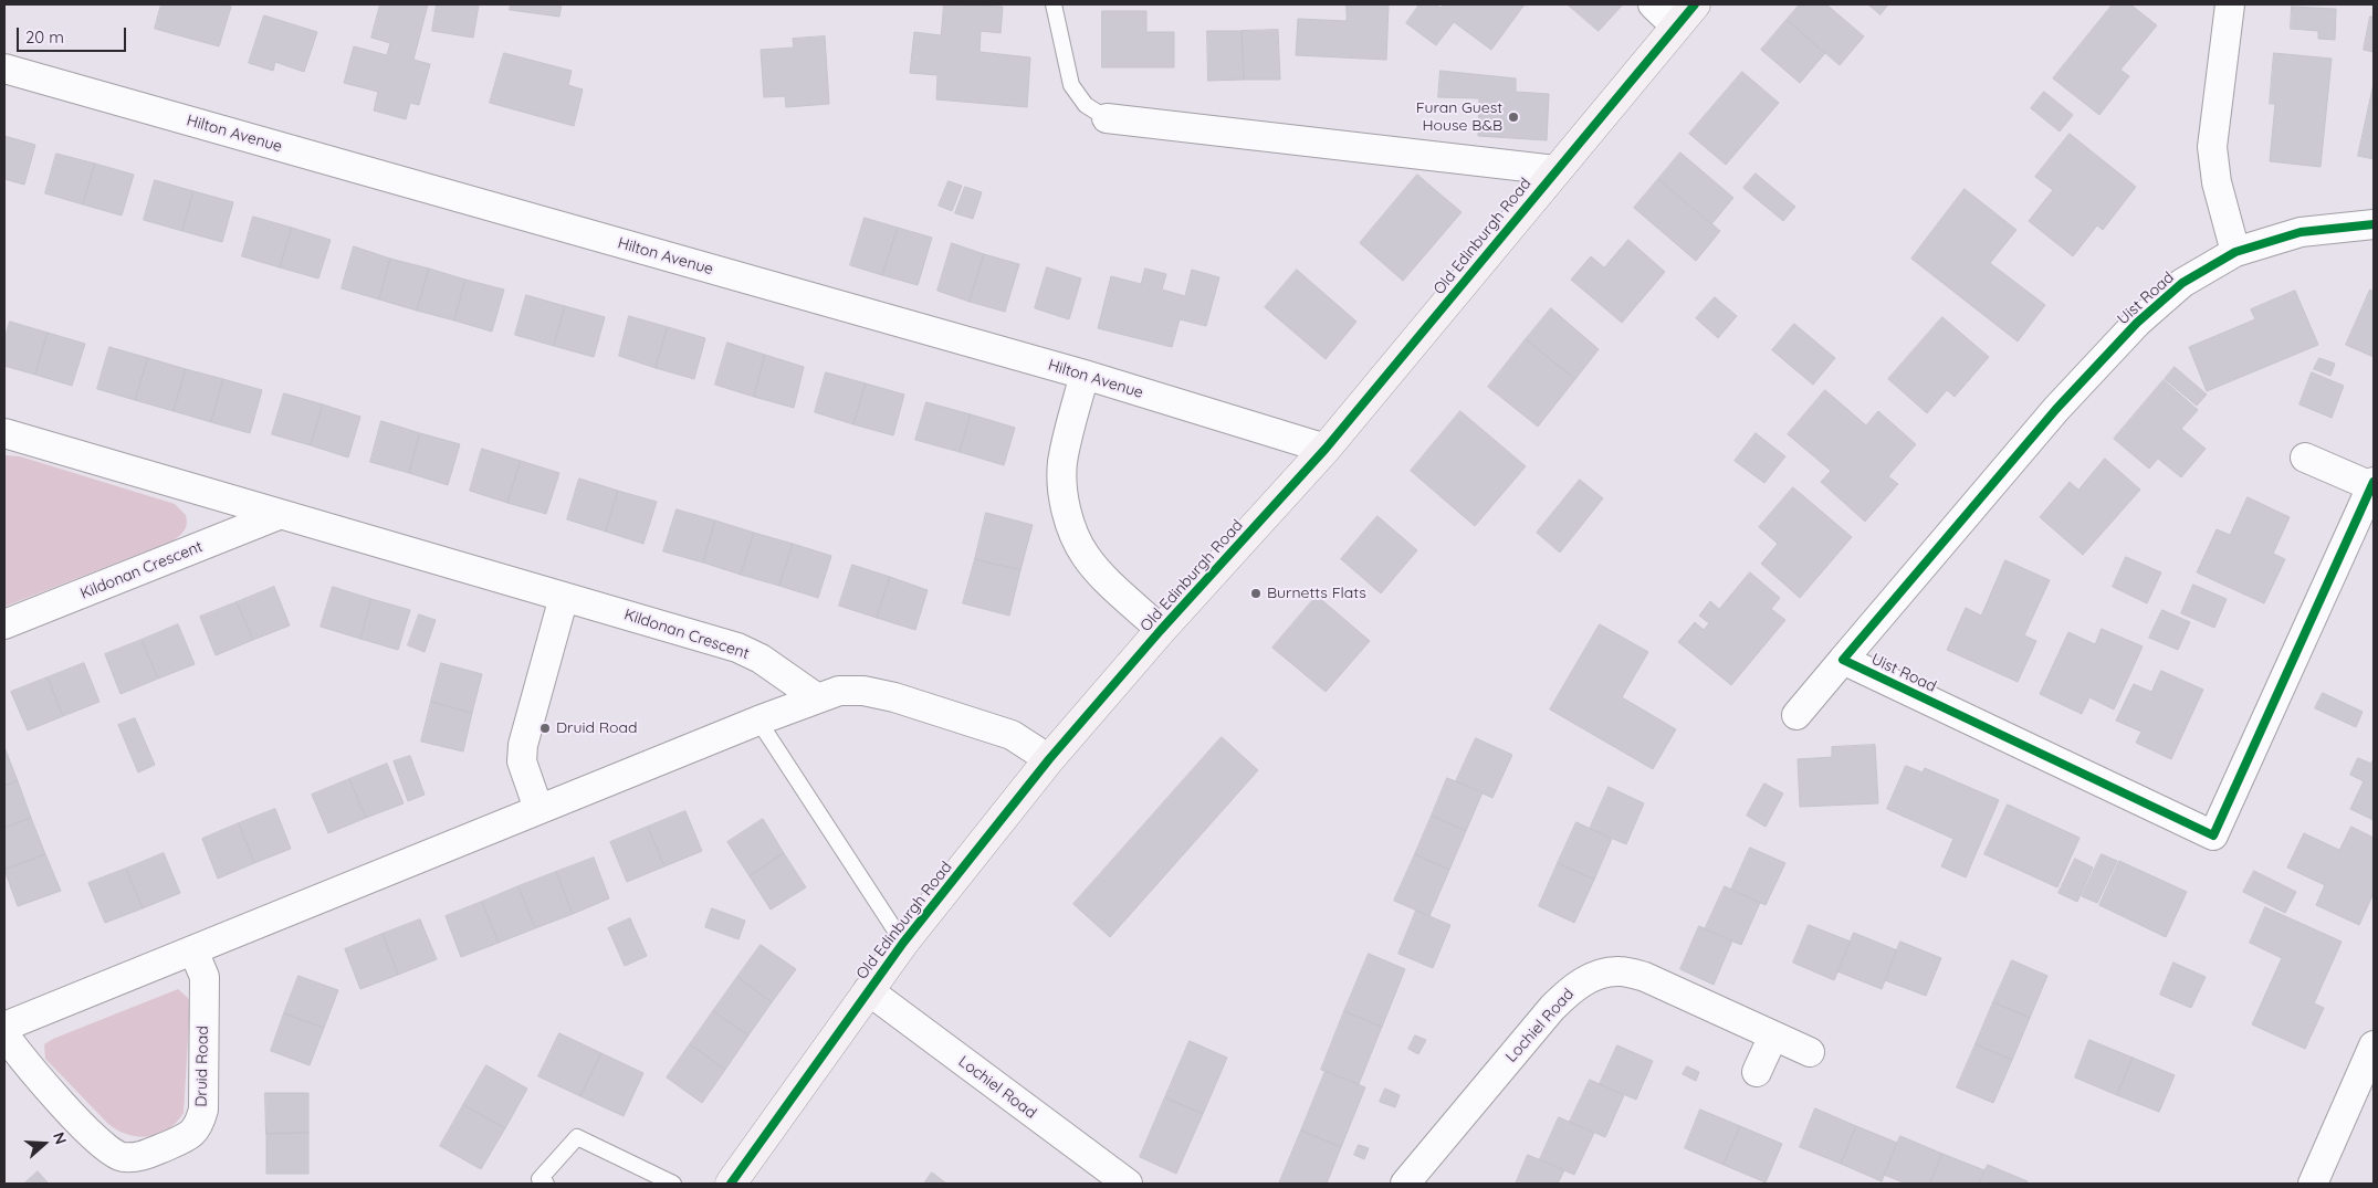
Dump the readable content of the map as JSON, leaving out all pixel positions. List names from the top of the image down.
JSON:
{
  "streets": {
    "street": [
      "Hilton Avenue",
      "Old Edinburgh Road",
      "Uist Road",
      "Kildonan Crescent",
      "Lochiel Road",
      "Druid Road"
    ]
  },
  "crossings": [
    ["Hilton Avenue", "Old Edinburgh Road"],
    ["Old Edinburgh Road", "Lochiel Road"],
    ["Kildonan Crescent", "Druid Road"]
  ],
  "places": ["Furan Guest House B&B", "Burnetts Flats", "Druid Road"],
  "scale_bar": "20 m",
  "north": "right"
}
